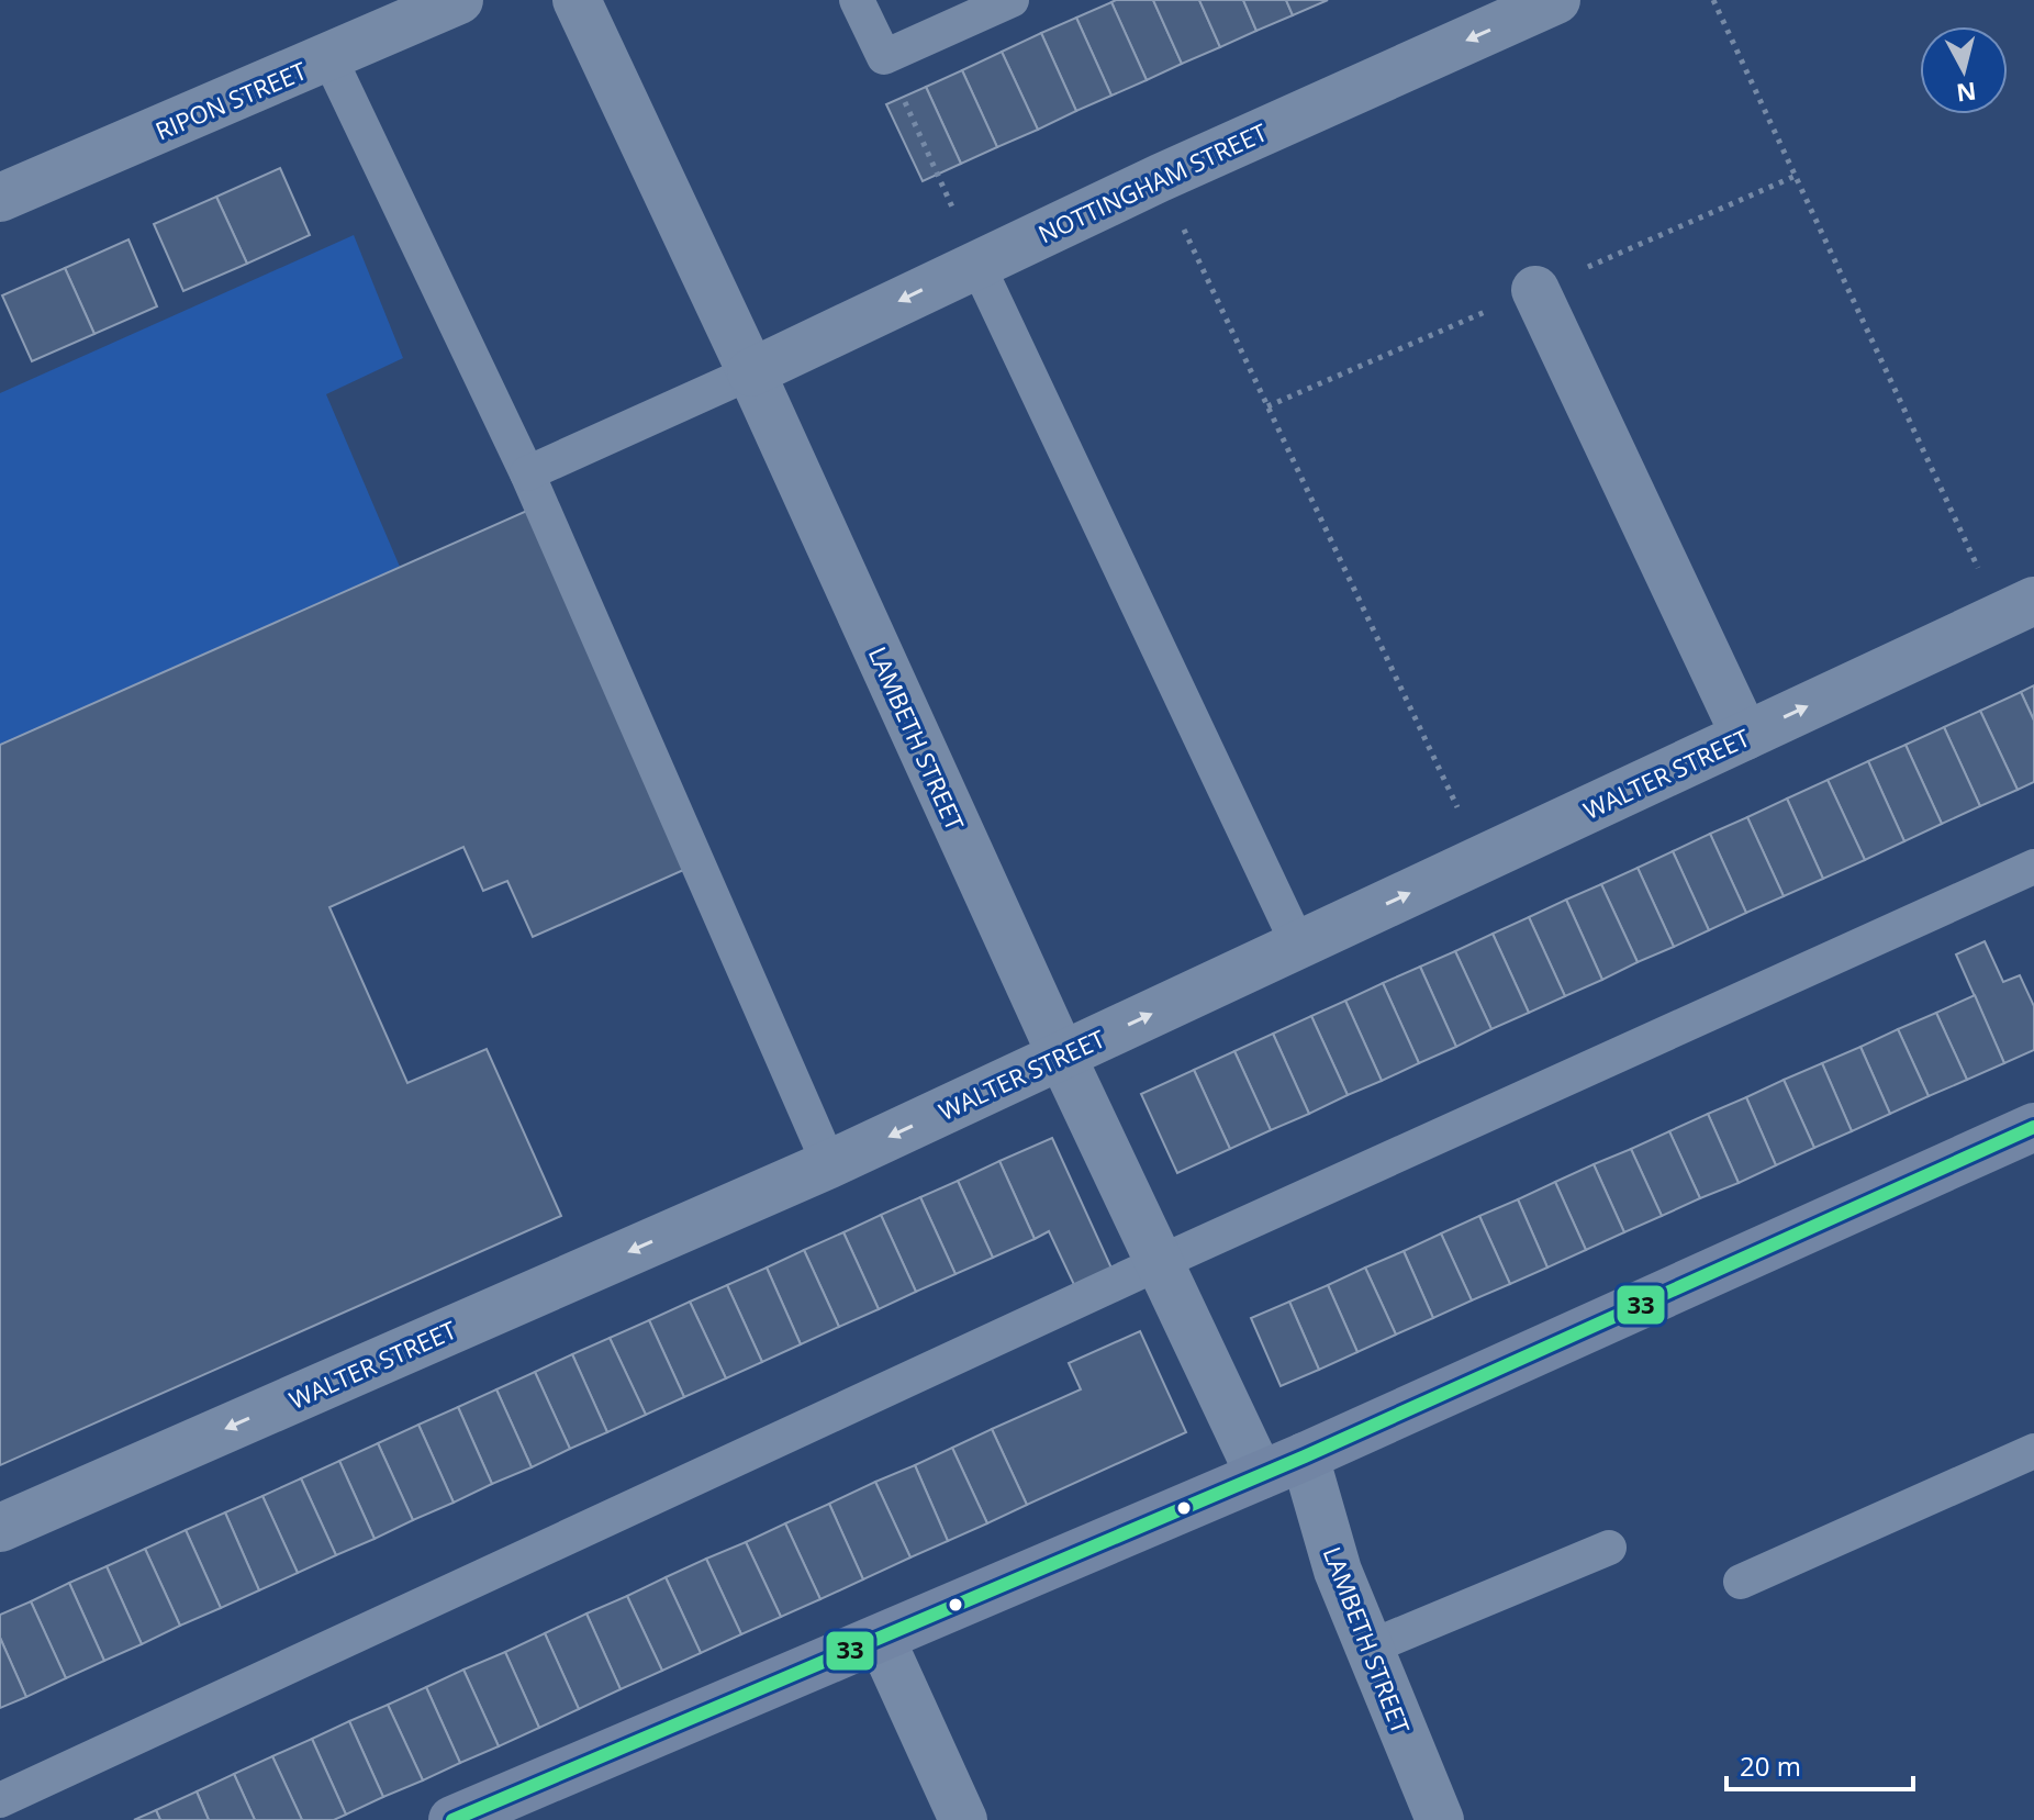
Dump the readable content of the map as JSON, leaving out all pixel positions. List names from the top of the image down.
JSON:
{
  "streets": {
    "street": [
      "RIPON STREET",
      "NOTTINGHAM STREET",
      "LAMBETH STREET",
      "WALTER STREET"
    ]
  },
  "crossings": [
    ["NOTTINGHAM STREET", "LAMBETH STREET"],
    ["LAMBETH STREET", "WALTER STREET"]
  ],
  "one_way": ["NOTTINGHAM STREET"],
  "lines": ["transit line 33"],
  "scale_bar": "20 m",
  "north": "bottom"
}
